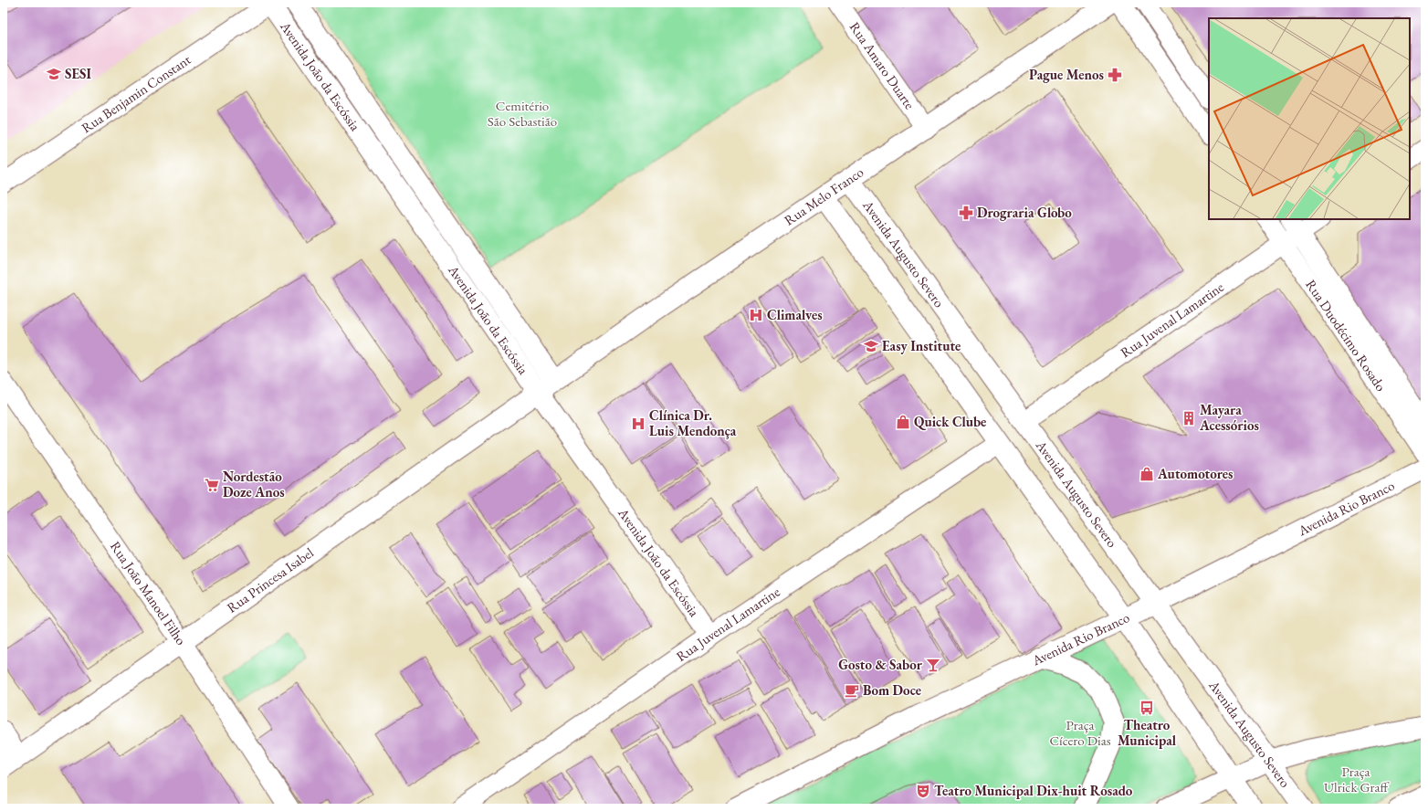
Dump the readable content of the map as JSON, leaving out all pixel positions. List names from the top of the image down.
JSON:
{
  "streets": {
    "main road": [
      "Avenida João da Escóssia",
      "Rua Melo Franco",
      "Avenida Augusto Severo",
      "Avenida Rio Branco",
      "Rua Princesa Isabel"
    ],
    "street": [
      "Rua Amaro Duarte",
      "Rua Benjamin Constant",
      "Rua Juvenal Lamartine",
      "Rua Duodécimo Rosado",
      "Rua João Manoel Filho"
    ]
  },
  "crossings": [
    ["Rua Amaro Duarte", "Rua Melo Franco"],
    ["Avenida João da Escóssia", "Rua Benjamin Constant"],
    ["Avenida João da Escóssia", "Rua Melo Franco"],
    ["Avenida João da Escóssia", "Rua Juvenal Lamartine"],
    ["Avenida João da Escóssia", "Rua Princesa Isabel"],
    ["Rua Melo Franco", "Avenida Augusto Severo"],
    ["Rua Melo Franco", "Rua Princesa Isabel"],
    ["Avenida Augusto Severo", "Rua Juvenal Lamartine"],
    ["Avenida Augusto Severo", "Avenida Rio Branco"],
    ["Rua Juvenal Lamartine", "Rua Duodécimo Rosado"],
    ["Rua Princesa Isabel", "Rua João Manoel Filho"]
  ],
  "parks": ["Cemitério São Sebastião", "Praça Cícero Dias", "Praça Ulrick Graff"],
  "places": {
    "school or university": ["SESI", "Easy Institute"],
    "pharmacy": ["Pague Menos", "Drograria Globo"],
    "hospital": ["Climalves", "Clínica Dr. Luis Mendonça"],
    "building": ["Mayara Acessórios"],
    "shop": ["Quick Clube", "Automotores"],
    "supermarket": ["Nordestão Doze Anos"],
    "bar": ["Gosto & Sabor"],
    "cafe": ["Bom Doce"],
    "bus stop": ["Theatro Municipal"],
    "theatre": ["Teatro Municipal Dix-huit Rosado"]
  }
}
